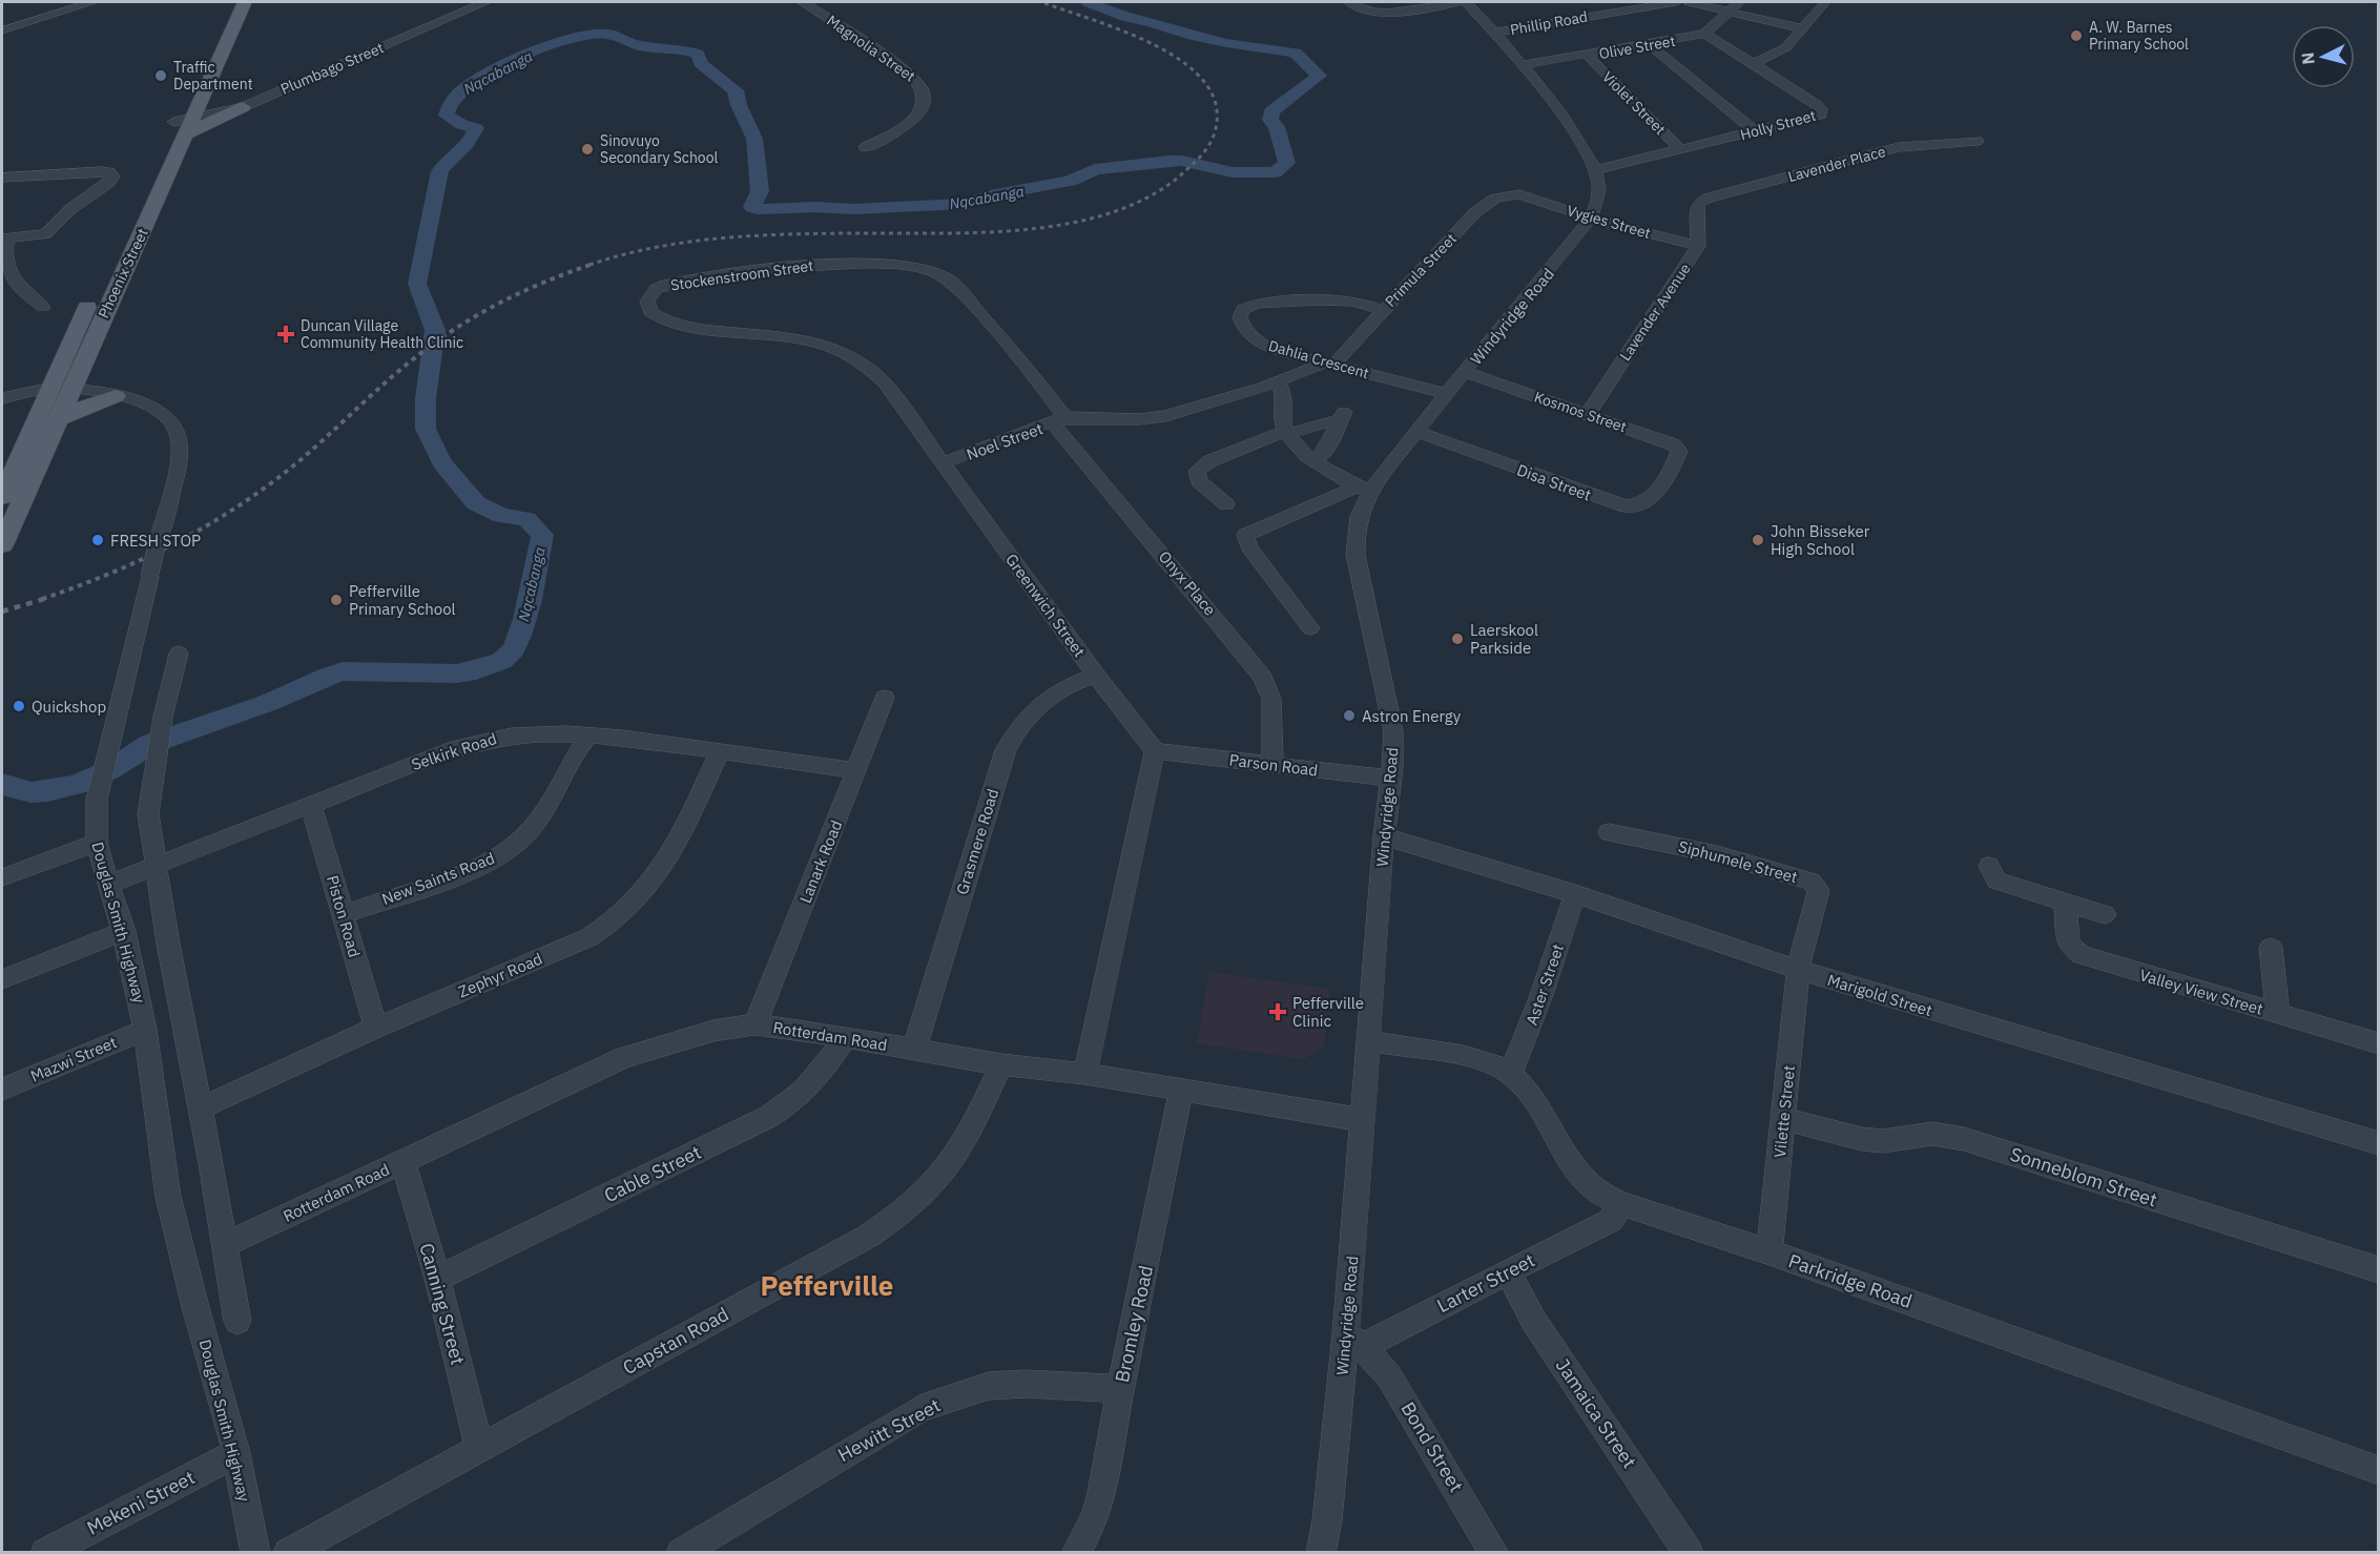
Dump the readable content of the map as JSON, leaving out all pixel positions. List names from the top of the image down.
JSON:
{
  "streets": {
    "main road": ["Phoenix Street"],
    "street": [
      "Phillip Road",
      "Olive Street",
      "Magnolia Street",
      "Plumbago Street",
      "Violet Street",
      "Holly Street",
      "Lavender Place",
      "Vygies Street",
      "Primula Street",
      "Stockenstroom Street",
      "Lavender Avenue",
      "Windyridge Road",
      "Dahlia Crescent",
      "Kosmos Street",
      "Noel Street",
      "Disa Street",
      "Onyx Place",
      "Greenwich Street",
      "Selkirk Road",
      "Parson Road",
      "Grasmere Road",
      "Lanark Road",
      "Siphumele Street",
      "New Saints Road",
      "Piston Road",
      "Douglas Smith Highway",
      "Zephyr Road",
      "Aster Street",
      "Valley View Street",
      "Marigold Street",
      "Rotterdam Road",
      "Mazwi Street",
      "Vilette Street",
      "Cable Street",
      "Sonneblom Street",
      "Parkridge Road",
      "Larter Street",
      "Canning Street",
      "Bromley Road",
      "Capstan Road",
      "Jamaica Street",
      "Hewitt Street",
      "Bond Street",
      "Mekeni Street"
    ]
  },
  "crossings": [
    ["Phillip Road", "Windyridge Road"],
    ["Olive Street", "Violet Street"],
    ["Olive Street", "Holly Street"],
    ["Olive Street", "Windyridge Road"],
    ["Violet Street", "Holly Street"],
    ["Holly Street", "Windyridge Road"],
    ["Lavender Place", "Lavender Avenue"],
    ["Vygies Street", "Primula Street"],
    ["Vygies Street", "Lavender Avenue"],
    ["Vygies Street", "Windyridge Road"],
    ["Primula Street", "Dahlia Crescent"],
    ["Phoenix Street", "Douglas Smith Highway"],
    ["Stockenstroom Street", "Noel Street"],
    ["Stockenstroom Street", "Onyx Place"],
    ["Stockenstroom Street", "Greenwich Street"],
    ["Lavender Avenue", "Kosmos Street"],
    ["Windyridge Road", "Dahlia Crescent"],
    ["Windyridge Road", "Kosmos Street"],
    ["Windyridge Road", "Disa Street"],
    ["Windyridge Road", "Parson Road"],
    ["Windyridge Road", "Marigold Street"],
    ["Windyridge Road", "Rotterdam Road"],
    ["Windyridge Road", "Parkridge Road"],
    ["Windyridge Road", "Larter Street"],
    ["Windyridge Road", "Bond Street"],
    ["Kosmos Street", "Disa Street"],
    ["Noel Street", "Onyx Place"],
    ["Noel Street", "Greenwich Street"],
    ["Onyx Place", "Parson Road"],
    ["Greenwich Street", "Parson Road"],
    ["Greenwich Street", "Grasmere Road"],
    ["Selkirk Road", "Lanark Road"],
    ["Selkirk Road", "New Saints Road"],
    ["Selkirk Road", "Piston Road"],
    ["Selkirk Road", "Douglas Smith Highway"],
    ["Selkirk Road", "Zephyr Road"],
    ["Grasmere Road", "Rotterdam Road"],
    ["Lanark Road", "Rotterdam Road"],
    ["Siphumele Street", "Marigold Street"],
    ["Siphumele Street", "Vilette Street"],
    ["New Saints Road", "Piston Road"],
    ["Piston Road", "Zephyr Road"],
    ["Douglas Smith Highway", "Mazwi Street"],
    ["Douglas Smith Highway", "Mekeni Street"],
    ["Aster Street", "Marigold Street"],
    ["Aster Street", "Parkridge Road"],
    ["Marigold Street", "Vilette Street"],
    ["Rotterdam Road", "Cable Street"],
    ["Rotterdam Road", "Canning Street"],
    ["Rotterdam Road", "Bromley Road"],
    ["Rotterdam Road", "Capstan Road"],
    ["Vilette Street", "Sonneblom Street"],
    ["Vilette Street", "Parkridge Road"],
    ["Cable Street", "Canning Street"],
    ["Parkridge Road", "Larter Street"],
    ["Larter Street", "Jamaica Street"],
    ["Larter Street", "Bond Street"],
    ["Canning Street", "Capstan Road"],
    ["Bromley Road", "Hewitt Street"]
  ],
  "districts": ["Pefferville"],
  "water": ["Nqcabanga"],
  "places": {
    "other": [
      "A. W. Barnes Primary School",
      "Traffic Department",
      "Sinovuyo Secondary School",
      "FRESH STOP",
      "John Bisseker High School",
      "Pefferville Primary School",
      "Laerskool Parkside",
      "Quickshop",
      "Astron Energy"
    ],
    "health": ["Duncan Village Community Health Clinic", "Pefferville Clinic"]
  },
  "north": "left"
}
